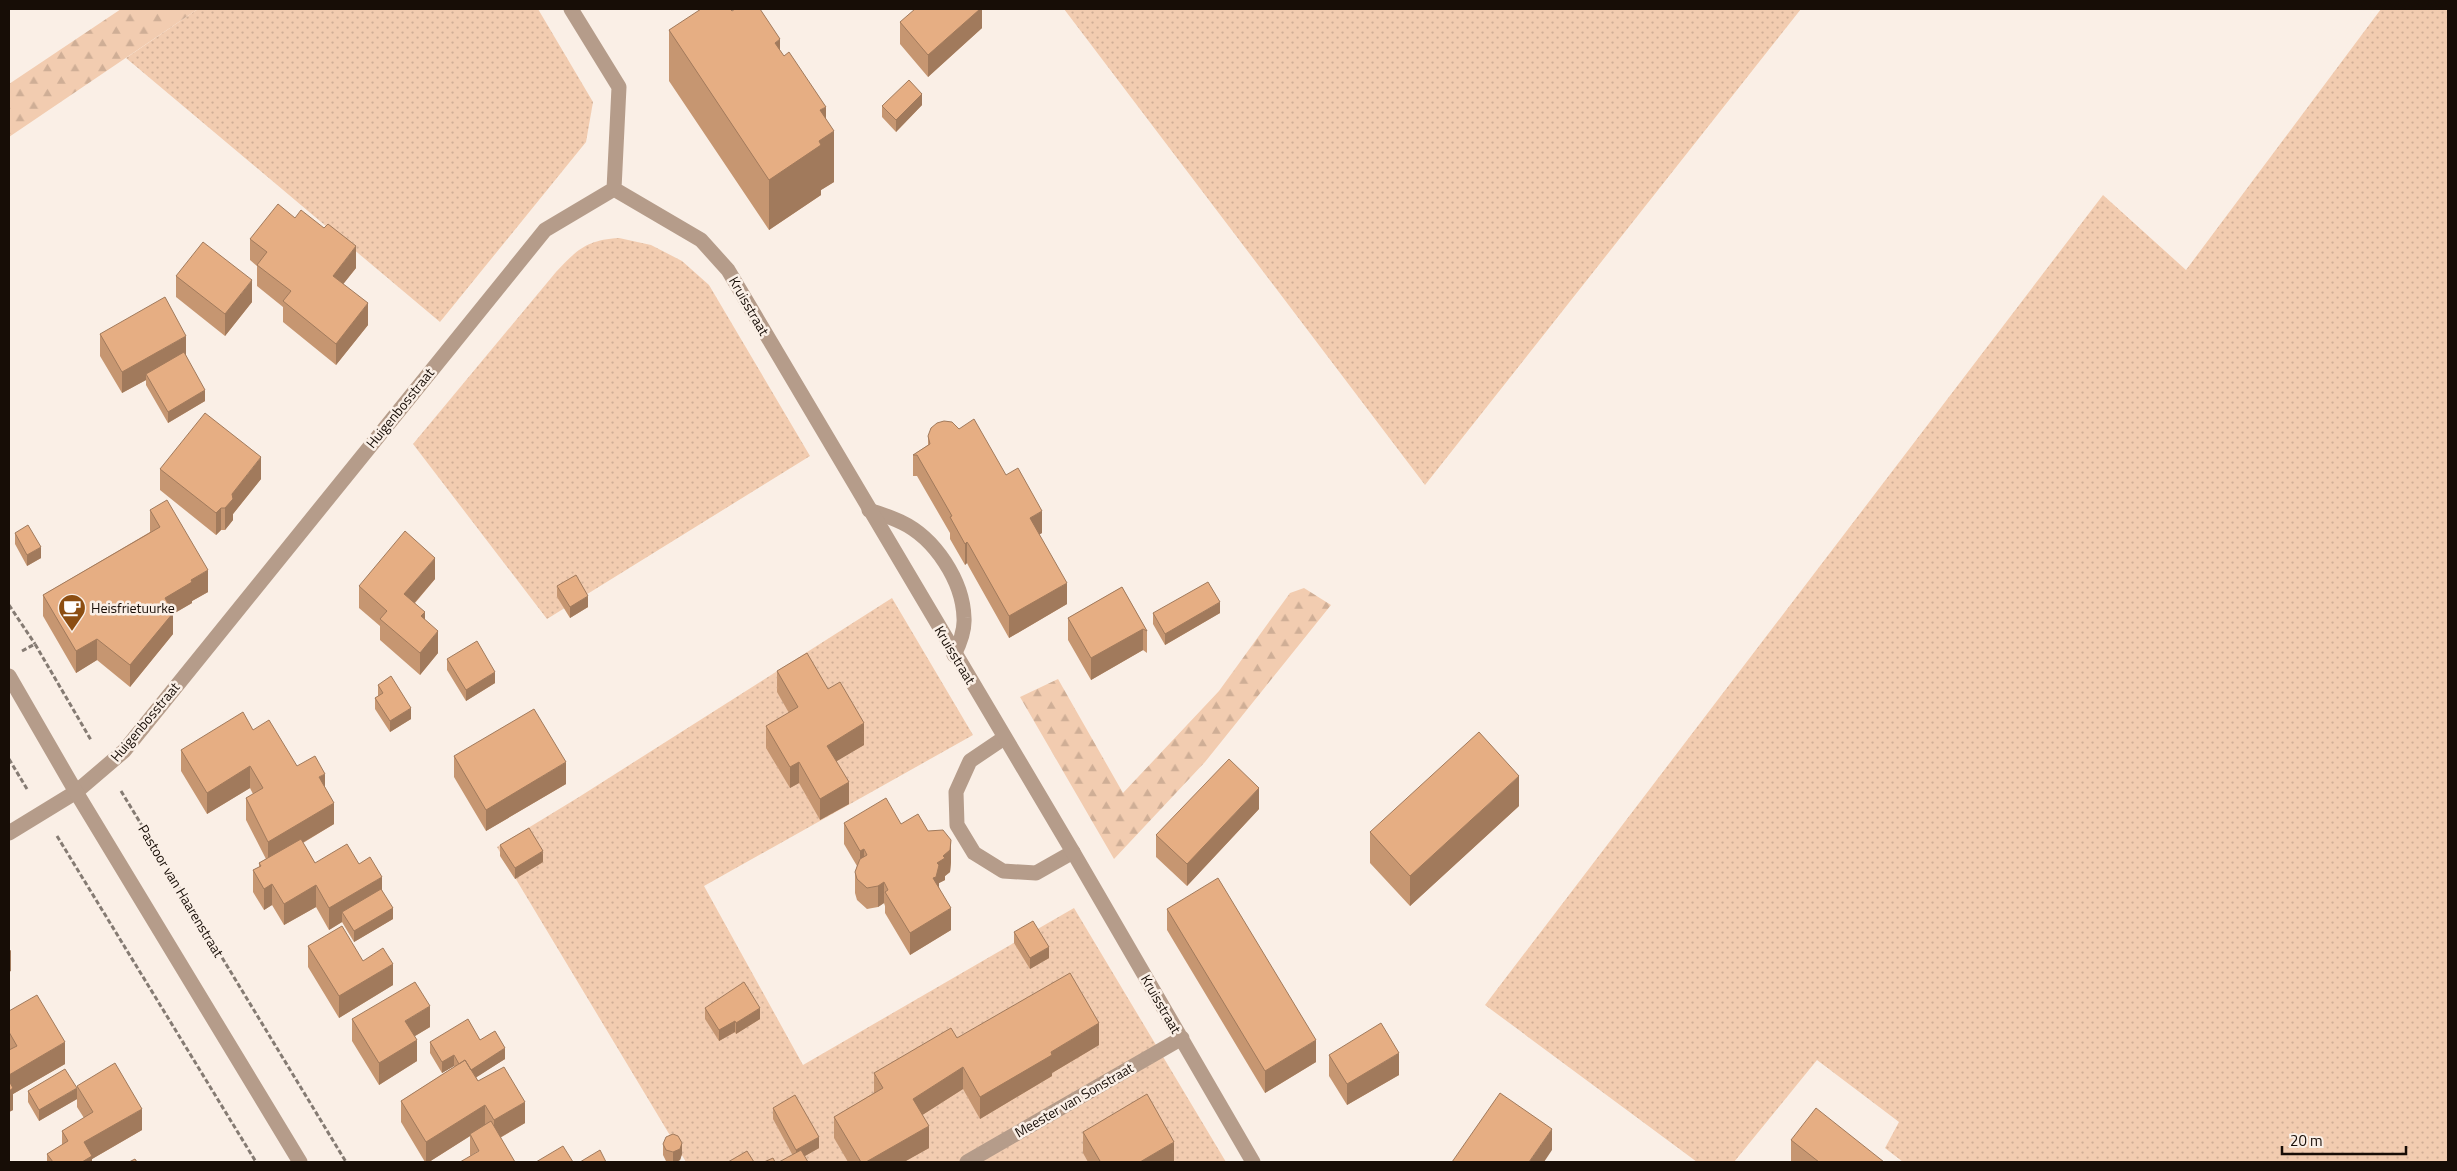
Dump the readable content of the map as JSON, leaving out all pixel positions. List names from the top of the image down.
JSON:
{
  "streets": {
    "street": ["Kruisstraat", "Huigenbosstraat", "Meester van Sonstraat"],
    "path": ["Pastoor van Haarenstraat"]
  },
  "crossings": [
    ["Kruisstraat", "Huigenbosstraat"],
    ["Kruisstraat", "Meester van Sonstraat"],
    ["Huigenbosstraat", "Pastoor van Haarenstraat"]
  ],
  "places": {
    "cafe": ["Heisfrietuurke"]
  },
  "scale_bar": "20 m"
}
